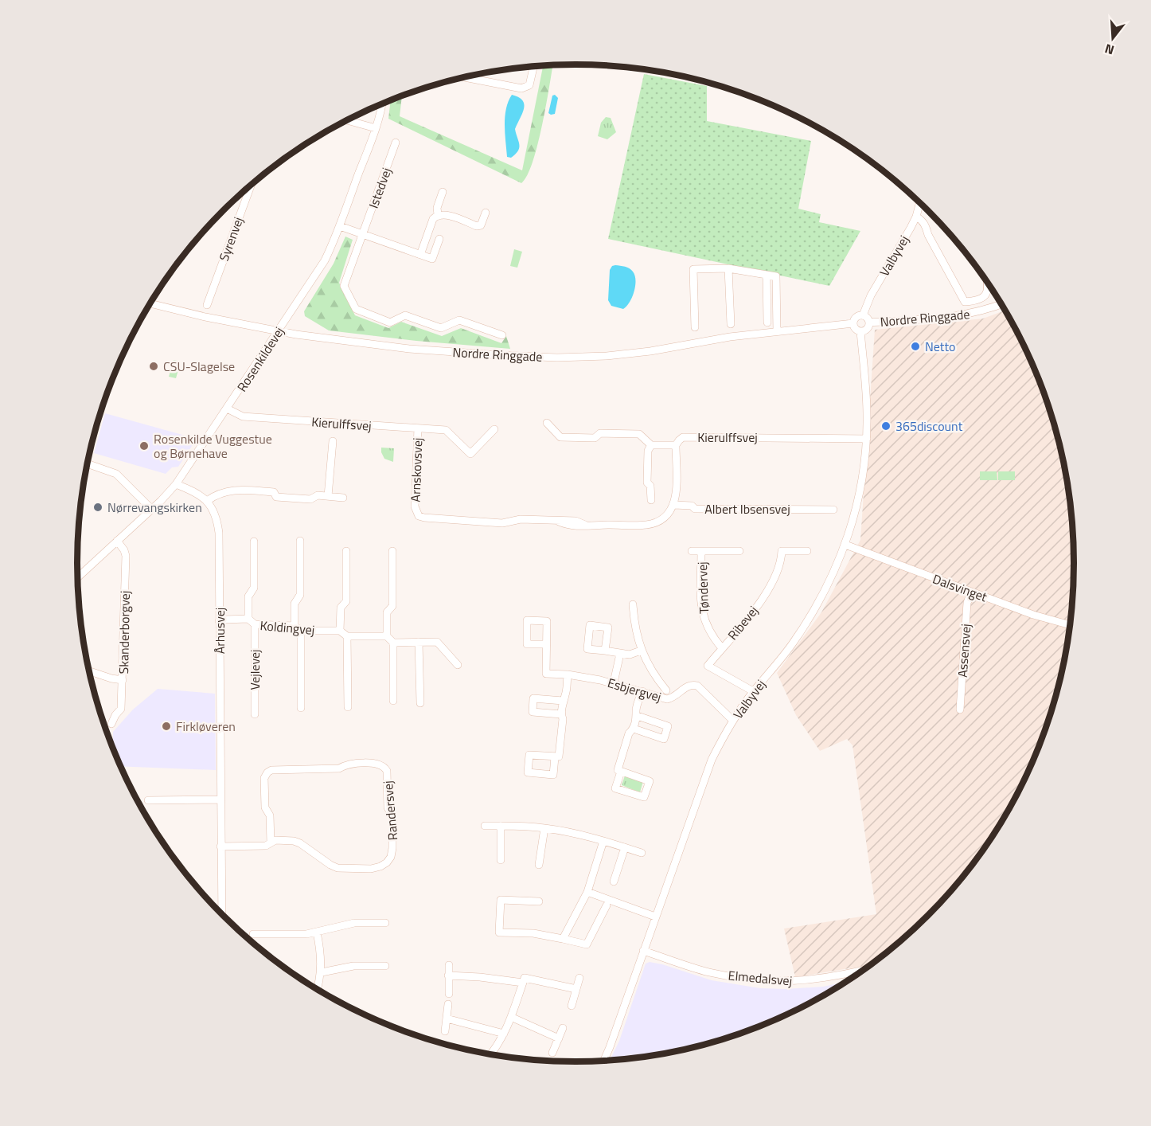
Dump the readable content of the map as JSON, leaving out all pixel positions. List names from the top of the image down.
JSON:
{
  "streets": {
    "street": [
      "Istedvej",
      "Syrenvej",
      "Valbyvej",
      "Nordre Ringgade",
      "Rosenkildevej",
      "Kierulffsvej",
      "Arnskovsvej",
      "Albert Ibsensvej",
      "Tøndervej",
      "Dalsvinget",
      "Ribevej",
      "Koldingvej",
      "Århusvej",
      "Skanderborgvej",
      "Assensvej",
      "Vejlevej",
      "Esbjergvej",
      "Randersvej",
      "Elmedalsvej"
    ]
  },
  "crossings": [
    ["Valbyvej", "Nordre Ringgade"],
    ["Valbyvej", "Kierulffsvej"],
    ["Valbyvej", "Dalsvinget"],
    ["Valbyvej", "Ribevej"],
    ["Valbyvej", "Esbjergvej"],
    ["Valbyvej", "Elmedalsvej"],
    ["Nordre Ringgade", "Rosenkildevej"],
    ["Rosenkildevej", "Kierulffsvej"],
    ["Rosenkildevej", "Skanderborgvej"],
    ["Kierulffsvej", "Arnskovsvej"],
    ["Arnskovsvej", "Albert Ibsensvej"],
    ["Tøndervej", "Ribevej"],
    ["Dalsvinget", "Assensvej"],
    ["Koldingvej", "Århusvej"],
    ["Koldingvej", "Vejlevej"],
    ["Århusvej", "Randersvej"]
  ],
  "places": [
    "Netto",
    "CSU-Slagelse",
    "365discount",
    "Rosenkilde Vuggestue og Børnehave",
    "Nørrevangskirken",
    "Firkløveren"
  ],
  "north": "bottom"
}
